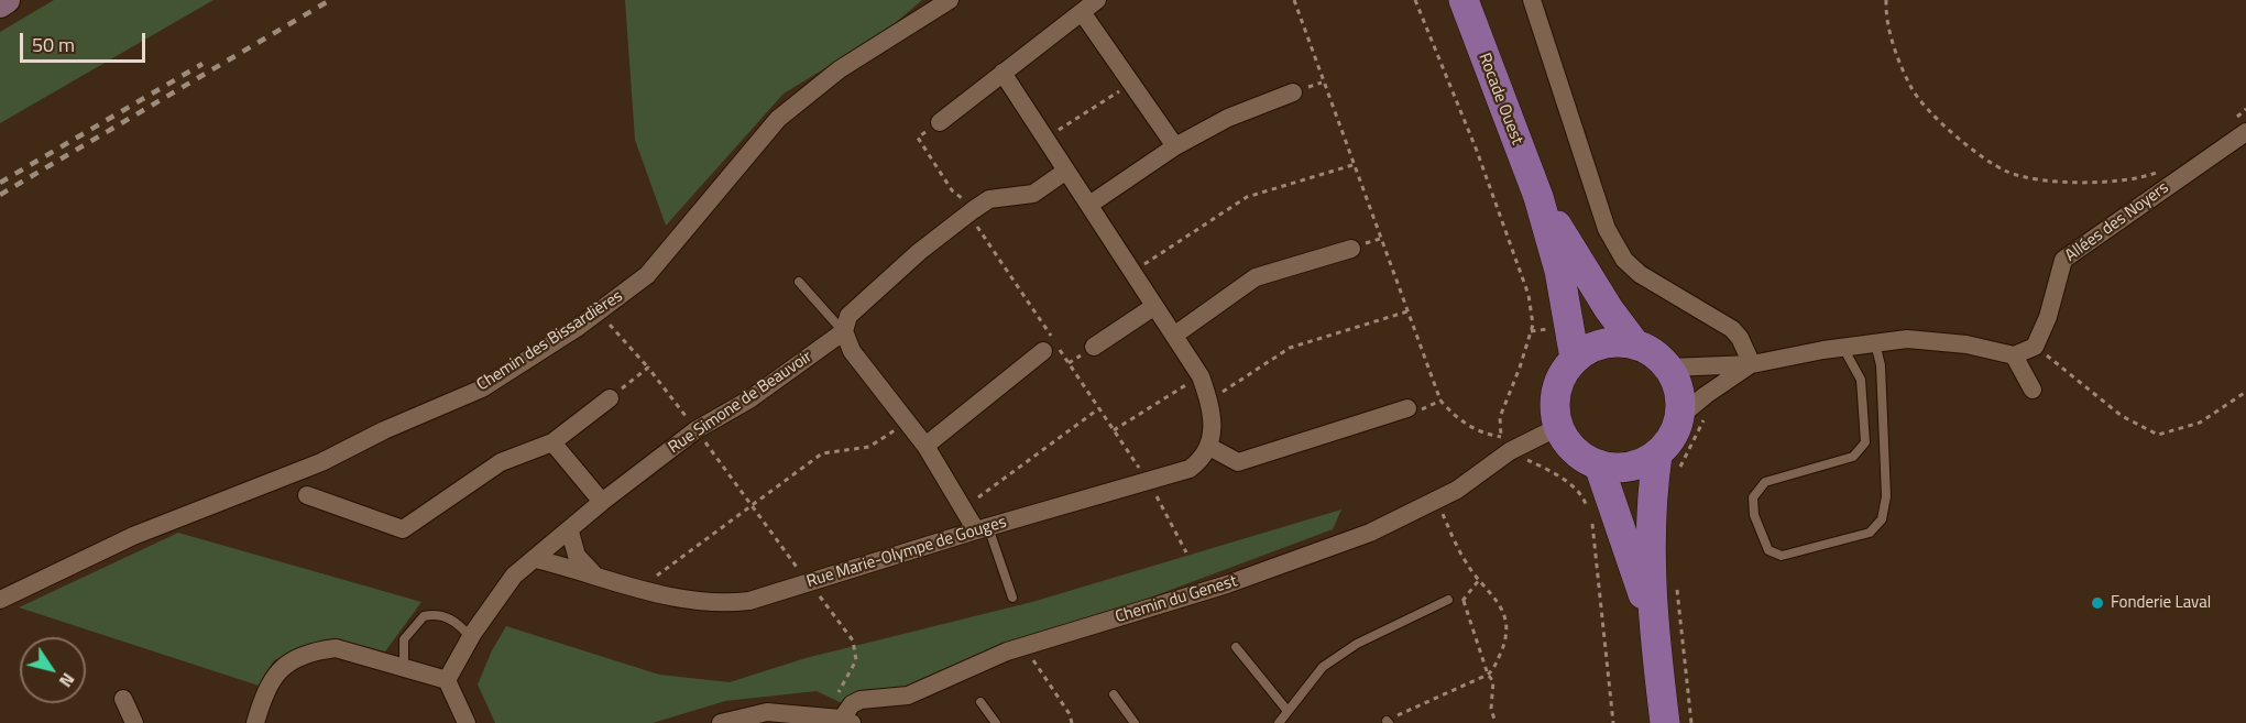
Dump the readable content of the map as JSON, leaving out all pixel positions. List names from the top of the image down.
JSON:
{
  "streets": {
    "main road": ["Rocade Ouest"],
    "street": [
      "Allées des Noyers",
      "Chemin des Bissardières",
      "Rue Simone de Beauvoir",
      "Rue Marie-Olympe de Gouges",
      "Chemin du Genest"
    ]
  },
  "crossings": [
    ["Rocade Ouest", "Chemin du Genest"],
    ["Rue Simone de Beauvoir", "Rue Marie-Olympe de Gouges"]
  ],
  "places": ["Fonderie Laval"],
  "scale_bar": "50 m",
  "north": "bottom right"
}
